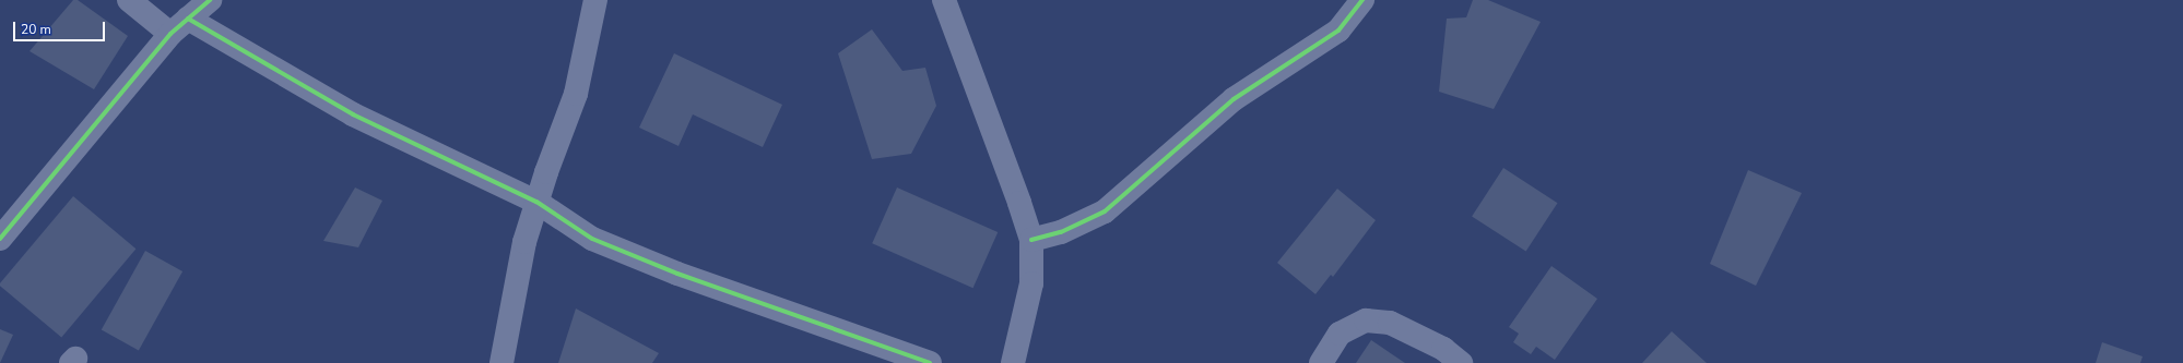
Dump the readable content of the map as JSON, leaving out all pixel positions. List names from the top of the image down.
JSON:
{
  "scale_bar": "20 m"
}
